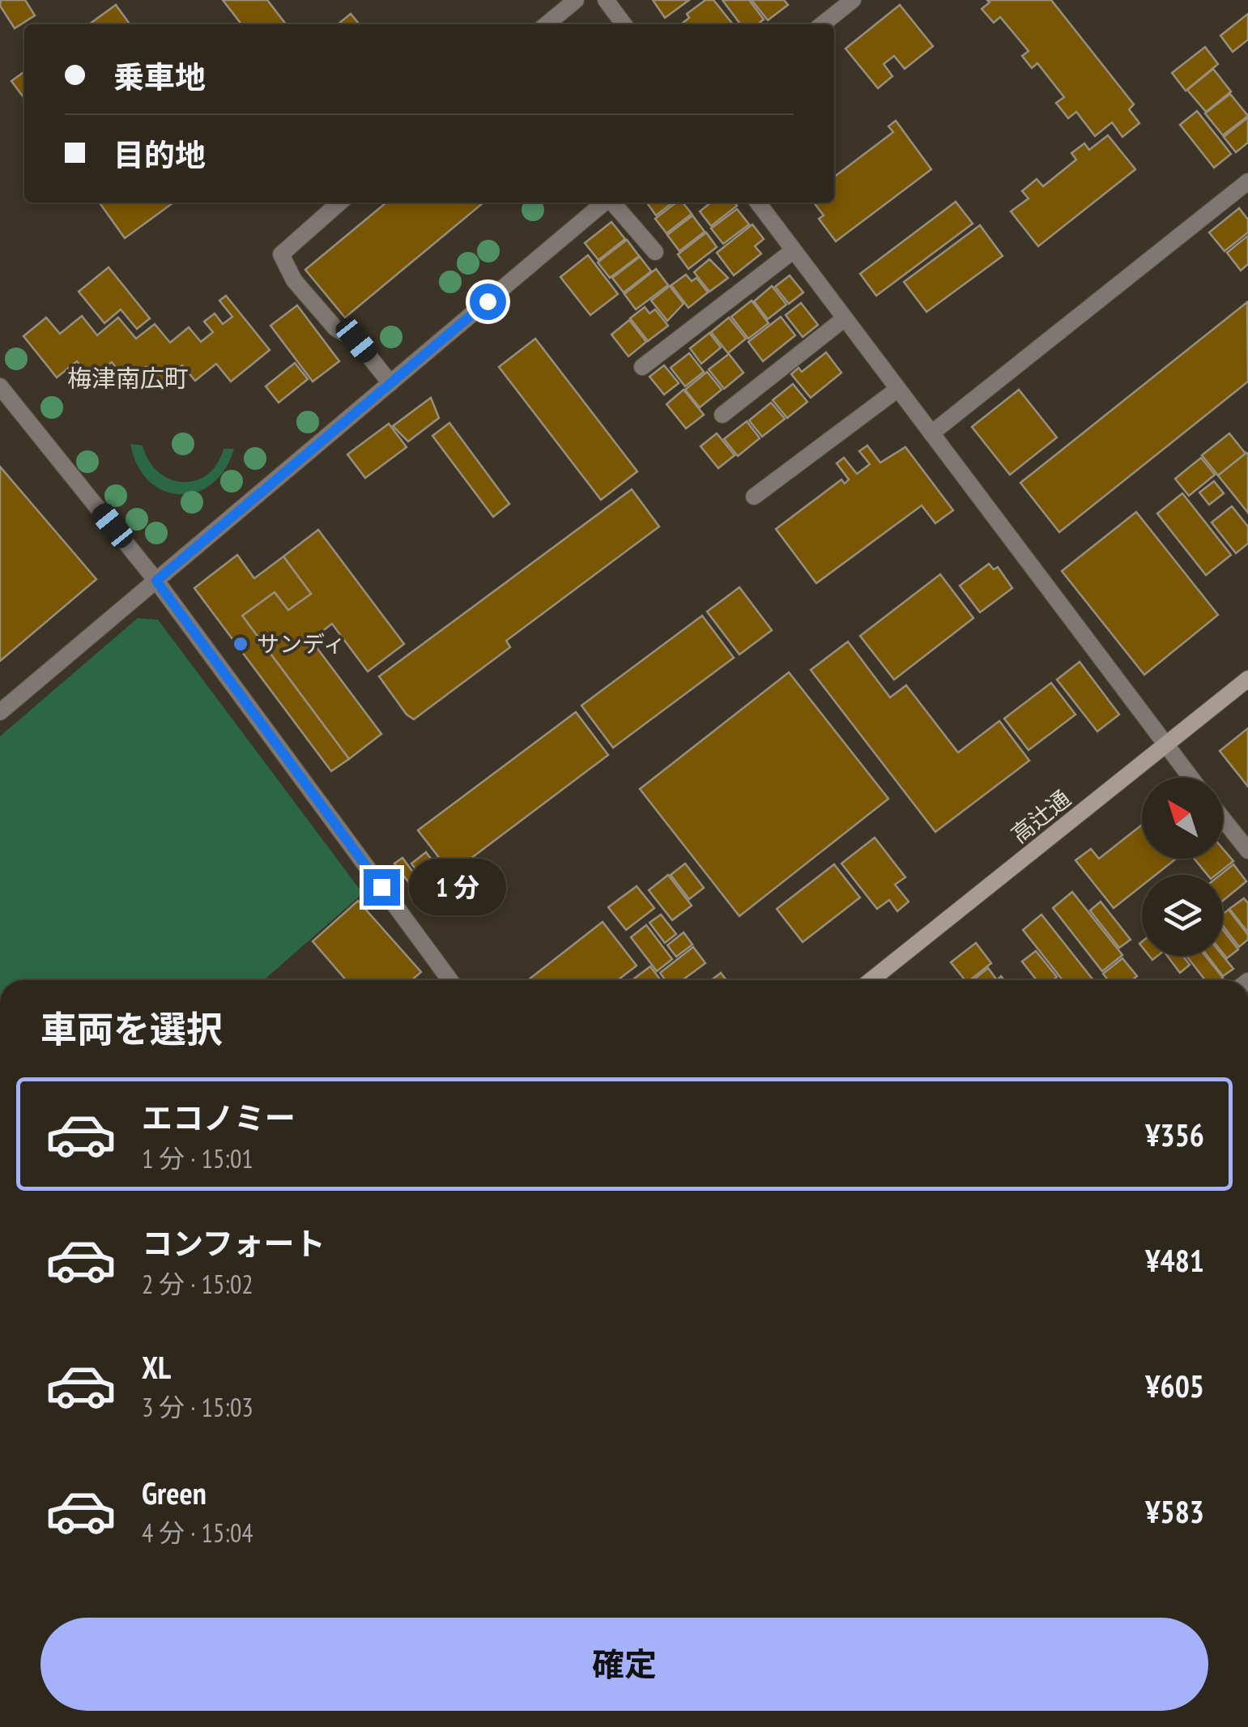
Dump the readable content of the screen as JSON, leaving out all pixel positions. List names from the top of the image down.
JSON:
{
  "streets": {
    "street": ["高辻通"]
  },
  "districts": ["梅津南広町"],
  "places": ["サンディ"],
  "north": "top left",
  "page": {
    "banner": ["乗車地", "目的地"],
    "bubble": "1 分",
    "heading": "車両を選択",
    "list": [
      {
        "name": "エコノミー",
        "note": "1 分 · 15:01",
        "value": "¥356"
      },
      {
        "name": "コンフォート",
        "note": "2 分 · 15:02",
        "value": "¥481"
      },
      {
        "name": "XL",
        "note": "3 分 · 15:03",
        "value": "¥605"
      },
      {
        "name": "Green",
        "note": "4 分 · 15:04",
        "value": "¥583"
      }
    ],
    "buttons": "確定"
  }
}
